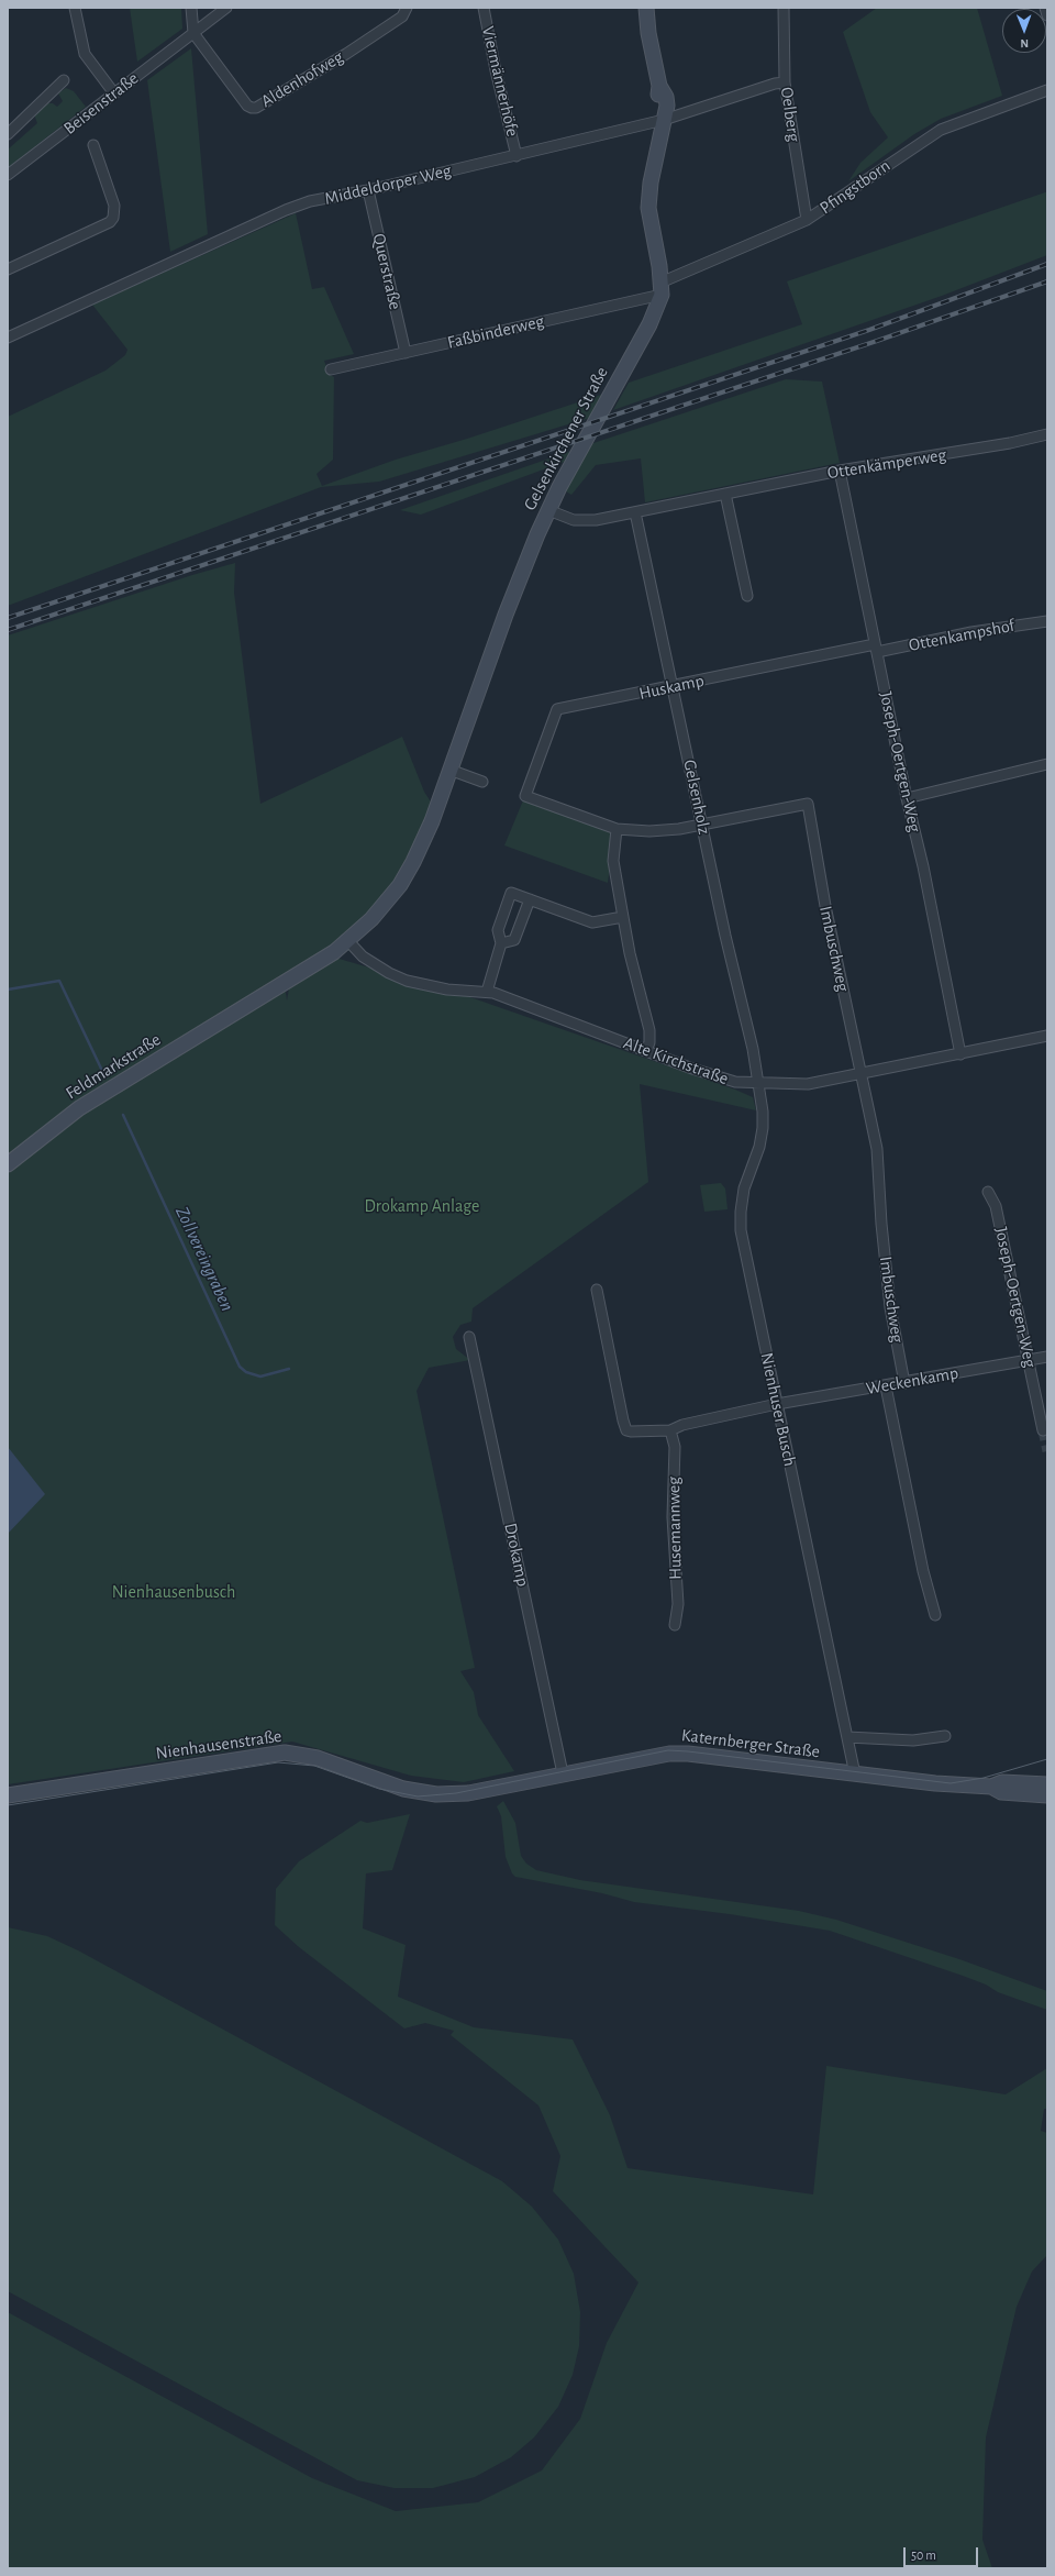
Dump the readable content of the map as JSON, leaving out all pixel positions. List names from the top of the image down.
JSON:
{
  "streets": {
    "street": [
      "Aldenhofweg",
      "Viermännerhöfe",
      "Beisenstraße",
      "Oelberg",
      "Middeldorper Weg",
      "Pfingstborn",
      "Querstraße",
      "Faßbinderweg",
      "Gelsenkirchener Straße",
      "Ottenkämperweg",
      "Ottenkampshof",
      "Huskamp",
      "Joseph-Oertgen-Weg",
      "Gelsenholz",
      "Imbuschweg",
      "Alte Kirchstraße",
      "Feldmarkstraße",
      "Weckenkamp",
      "Nienhuser Busch",
      "Husemannweg",
      "Drokamp",
      "Katernberger Straße",
      "Nienhausenstraße"
    ]
  },
  "crossings": [
    ["Aldenhofweg", "Beisenstraße"],
    ["Viermännerhöfe", "Middeldorper Weg"],
    ["Oelberg", "Middeldorper Weg"],
    ["Oelberg", "Pfingstborn"],
    ["Middeldorper Weg", "Querstraße"],
    ["Pfingstborn", "Faßbinderweg"],
    ["Pfingstborn", "Gelsenkirchener Straße"],
    ["Querstraße", "Faßbinderweg"],
    ["Faßbinderweg", "Gelsenkirchener Straße"],
    ["Gelsenkirchener Straße", "Ottenkämperweg"],
    ["Gelsenkirchener Straße", "Alte Kirchstraße"],
    ["Gelsenkirchener Straße", "Feldmarkstraße"],
    ["Ottenkämperweg", "Joseph-Oertgen-Weg"],
    ["Ottenkämperweg", "Gelsenholz"],
    ["Ottenkampshof", "Huskamp"],
    ["Ottenkampshof", "Joseph-Oertgen-Weg"],
    ["Huskamp", "Joseph-Oertgen-Weg"],
    ["Huskamp", "Gelsenholz"],
    ["Huskamp", "Imbuschweg"],
    ["Joseph-Oertgen-Weg", "Alte Kirchstraße"],
    ["Joseph-Oertgen-Weg", "Weckenkamp"],
    ["Gelsenholz", "Imbuschweg"],
    ["Gelsenholz", "Alte Kirchstraße"],
    ["Gelsenholz", "Nienhuser Busch"],
    ["Imbuschweg", "Alte Kirchstraße"],
    ["Imbuschweg", "Weckenkamp"],
    ["Alte Kirchstraße", "Nienhuser Busch"],
    ["Weckenkamp", "Nienhuser Busch"],
    ["Nienhuser Busch", "Katernberger Straße"],
    ["Drokamp", "Katernberger Straße"],
    ["Katernberger Straße", "Nienhausenstraße"]
  ],
  "water": ["Zollvereingraben"],
  "parks": ["Drokamp Anlage", "Nienhausenbusch"],
  "scale_bar": "50 m",
  "north": "bottom"
}
